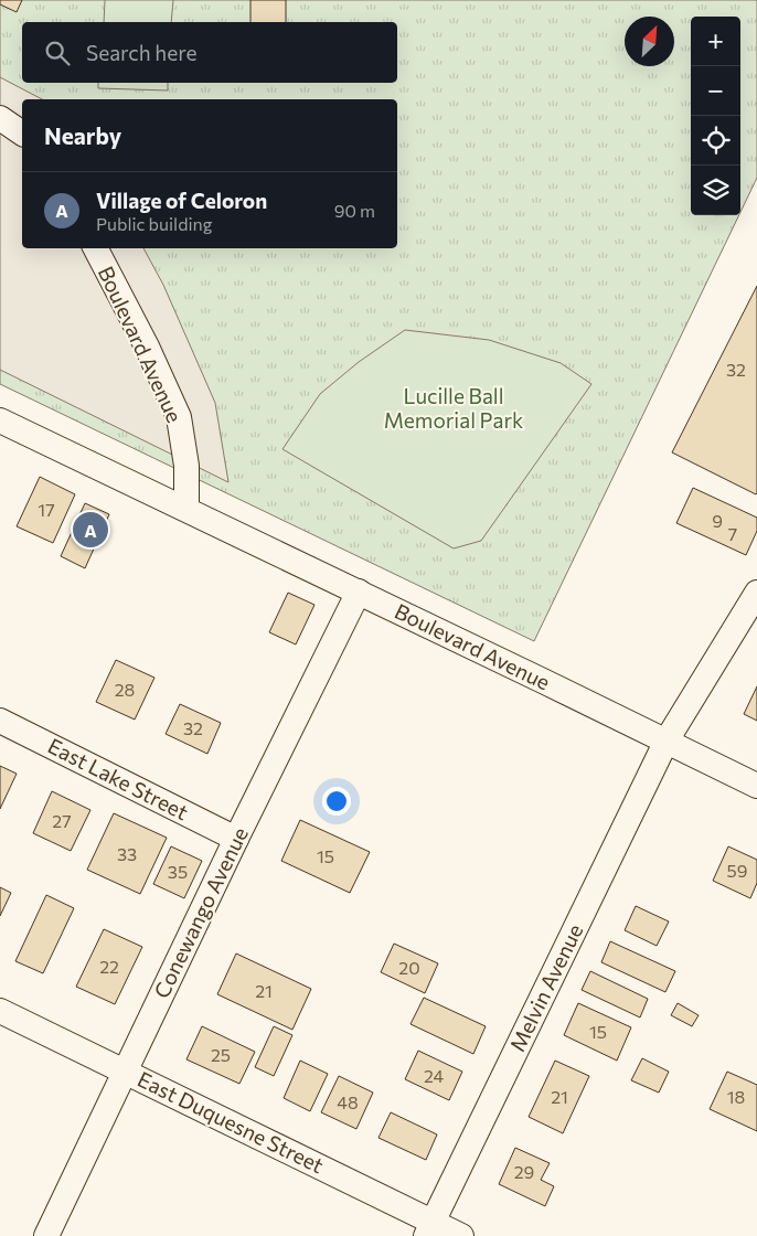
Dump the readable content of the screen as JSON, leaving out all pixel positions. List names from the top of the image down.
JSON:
{
  "streets": {
    "street": [
      "Boulevard Avenue",
      "East Lake Street",
      "Conewango Avenue",
      "Melvin Avenue",
      "East Duquesne Street"
    ]
  },
  "crossings": [
    ["Boulevard Avenue", "Conewango Avenue"],
    ["Boulevard Avenue", "Melvin Avenue"],
    ["East Lake Street", "Conewango Avenue"],
    ["Conewango Avenue", "East Duquesne Street"],
    ["Melvin Avenue", "East Duquesne Street"]
  ],
  "parks": ["Lucille Ball Memorial Park"],
  "house_numbers": [
    "32",
    "17",
    "9",
    "7",
    "28",
    "32",
    "27",
    "33",
    "15",
    "59",
    "35",
    "22",
    "20",
    "21",
    "15",
    "25",
    "24",
    "21",
    "18",
    "48",
    "29"
  ],
  "north": "top right",
  "page": {
    "map_buttons": ["+", "−"],
    "search": "Search here",
    "heading": "Nearby",
    "list": [
      {
        "mark": "A",
        "name": "Village of Celoron",
        "note": "Public building",
        "value": "90 m"
      }
    ],
    "pins": "A"
  }
}
